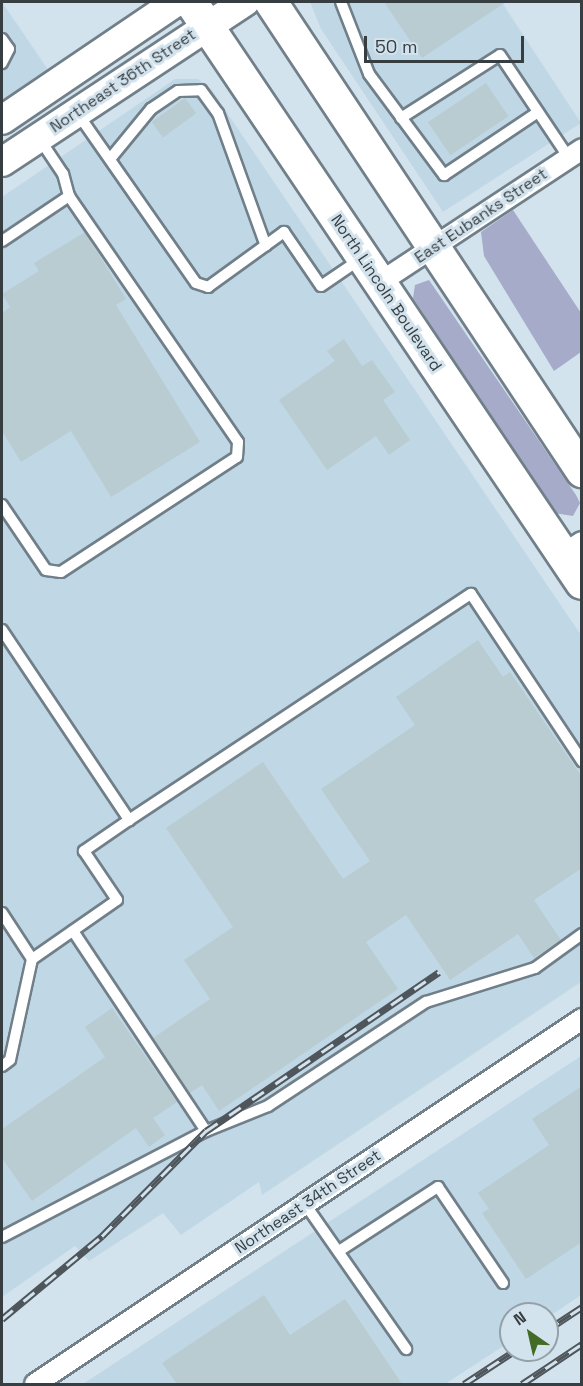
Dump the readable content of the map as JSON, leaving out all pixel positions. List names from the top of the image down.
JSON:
{
  "streets": {
    "main road": ["Northeast 36th Street", "North Lincoln Boulevard"],
    "street": ["East Eubanks Street", "Northeast 34th Street"]
  },
  "crossings": [
    ["Northeast 36th Street", "North Lincoln Boulevard"],
    ["East Eubanks Street", "North Lincoln Boulevard"]
  ],
  "scale_bar": "50 m",
  "north": "top left"
}
